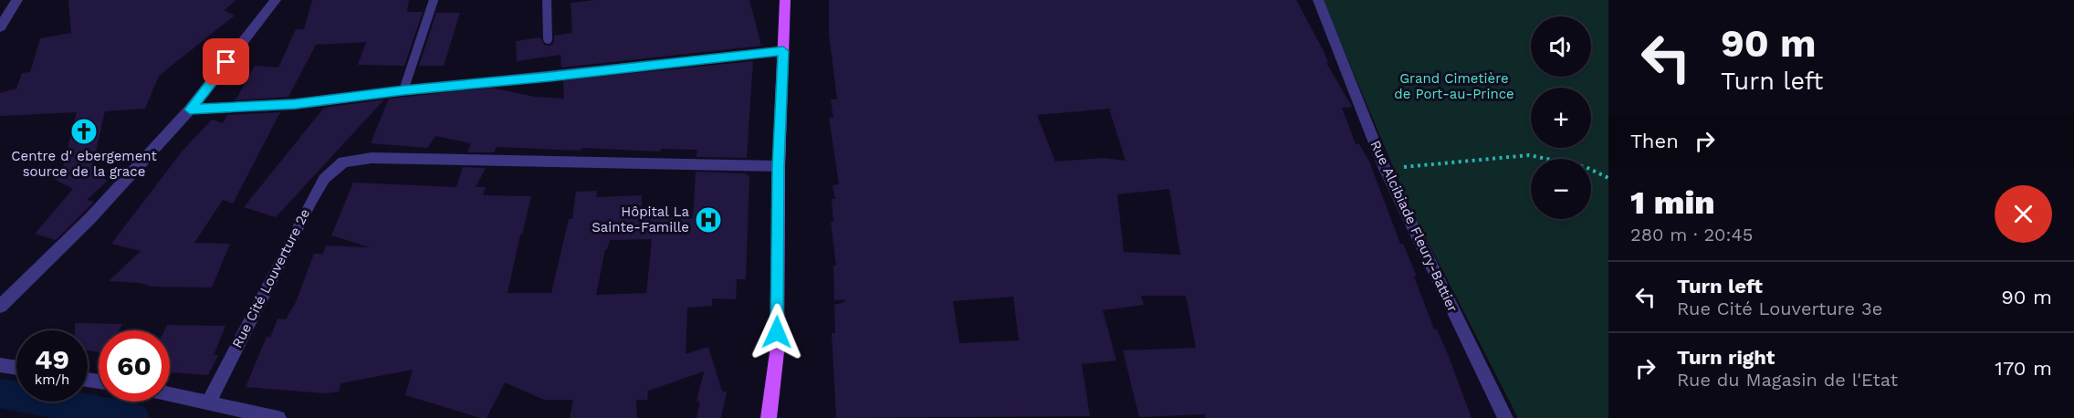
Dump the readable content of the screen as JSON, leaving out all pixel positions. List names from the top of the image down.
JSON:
{
  "streets": {
    "street": ["Rue Alcibiade Fleury-Battier", "Rue Cité Louverture 2e"]
  },
  "parks": ["Grand Cimetière de Port-au-Prince"],
  "places": {
    "church": ["Centre d' ebergement source de la grace"],
    "hospital": ["Hôpital La Sainte-Famille"]
  },
  "page": {
    "turn": ["90 m", "Turn left"],
    "map_buttons": ["+", "−"],
    "then": "Then",
    "heading": ["1 min", "280 m · 20:45"],
    "list": [
      {
        "name": "Turn left",
        "note": "Rue Cité Louverture 3e",
        "value": "90 m"
      },
      {
        "name": "Turn right",
        "note": "Rue du Magasin de l'Etat",
        "value": "170 m"
      }
    ],
    "speed": "49 km/h",
    "limit": "60"
  }
}
